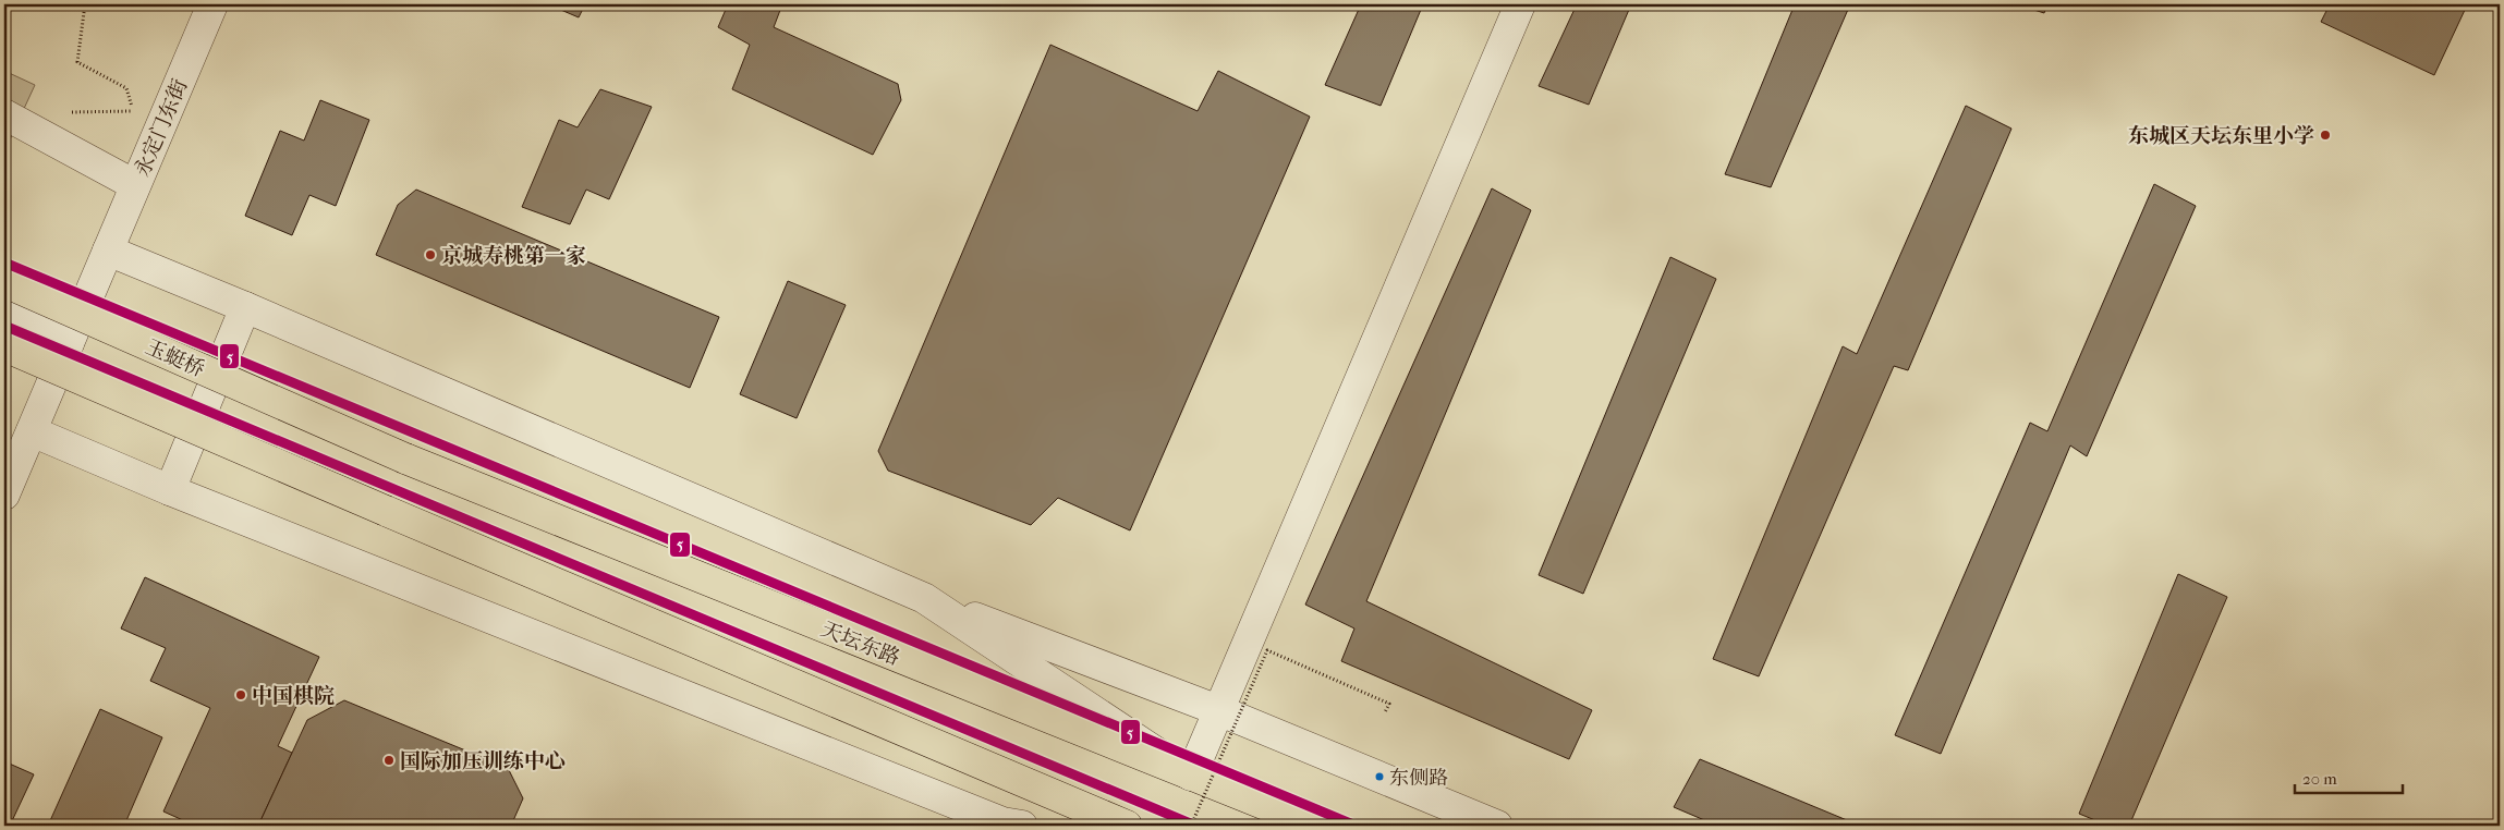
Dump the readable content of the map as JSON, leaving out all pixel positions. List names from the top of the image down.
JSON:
{
  "streets": {
    "main road": ["玉蜓桥", "天坛东路"],
    "street": ["永定门东街"]
  },
  "crossings": [
    ["玉蜓桥", "天坛东路"]
  ],
  "places": [
    "东城区天坛东里小学",
    "京城寿桃第一家",
    "中国棋院",
    "国际加压训练中心",
    "东侧路"
  ],
  "lines": ["transit line 5"],
  "scale_bar": "20 m"
}
